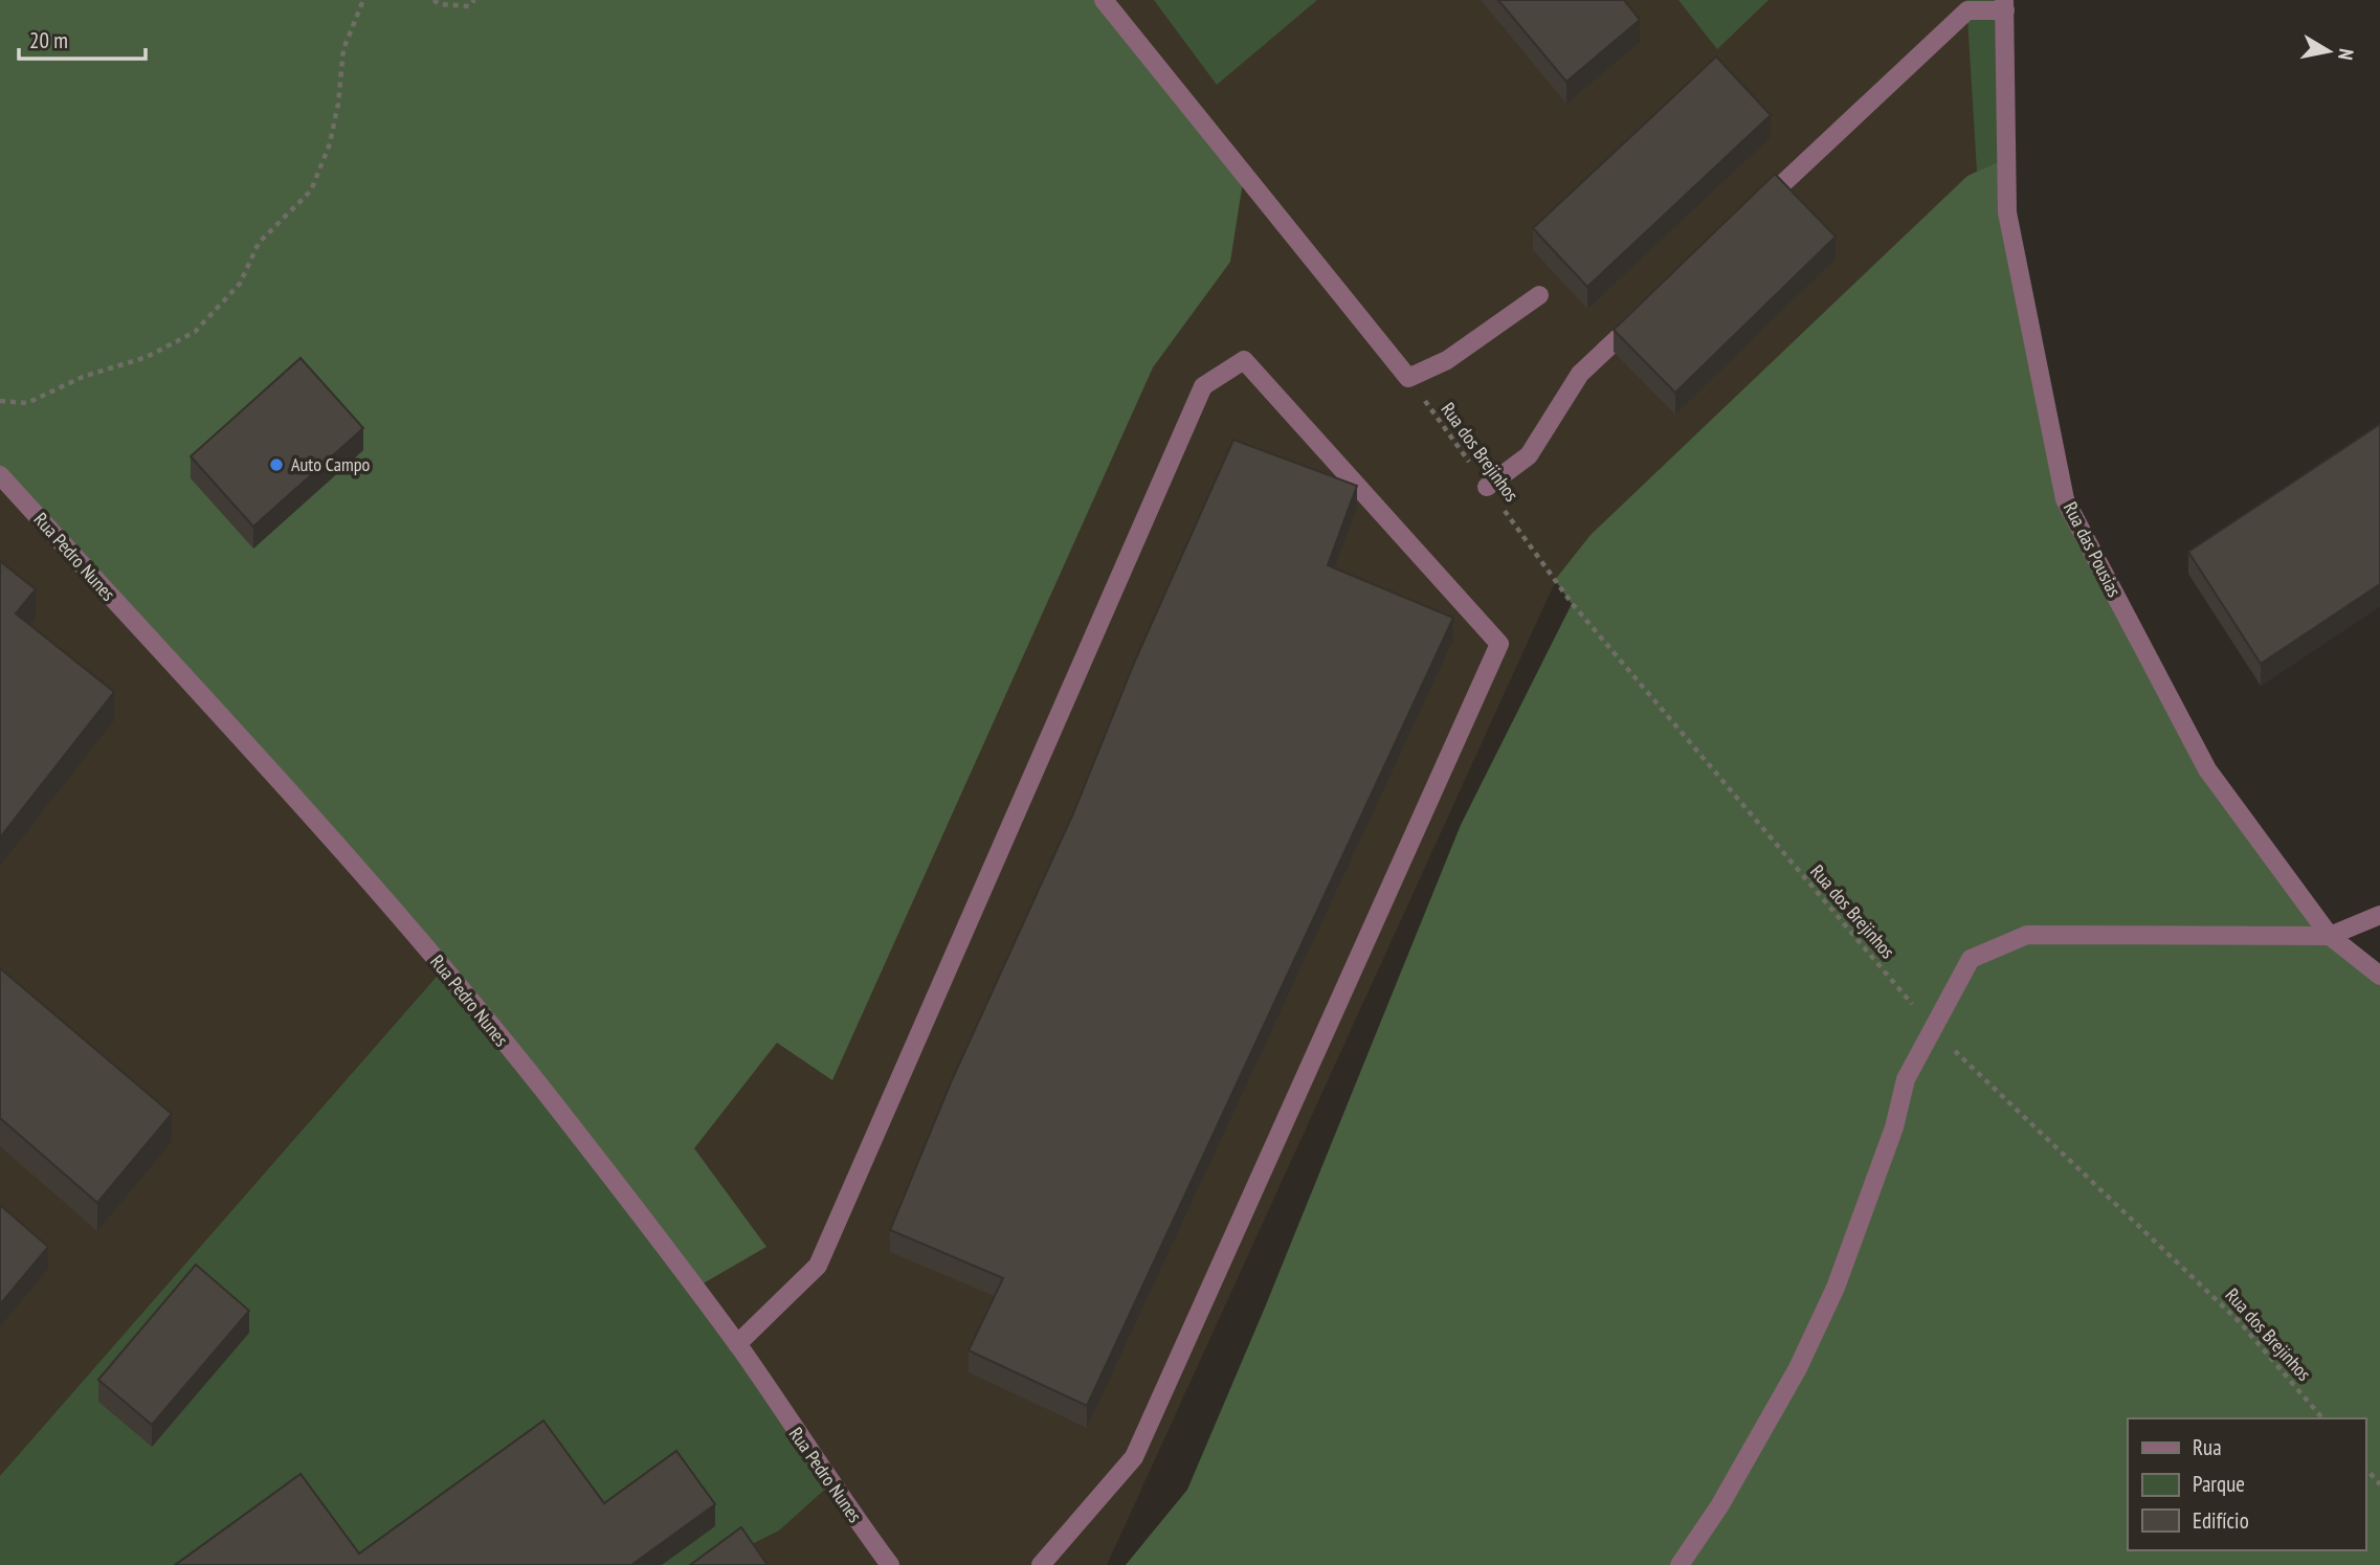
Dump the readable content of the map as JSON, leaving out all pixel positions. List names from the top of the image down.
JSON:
{
  "streets": {
    "street": ["Rua das Pousias", "Rua Pedro Nunes"],
    "path": ["Rua dos Brejinhos"]
  },
  "places": ["Auto Campo"],
  "legend": ["Rua", "Parque", "Edifício"],
  "scale_bar": "20 m",
  "north": "right"
}
